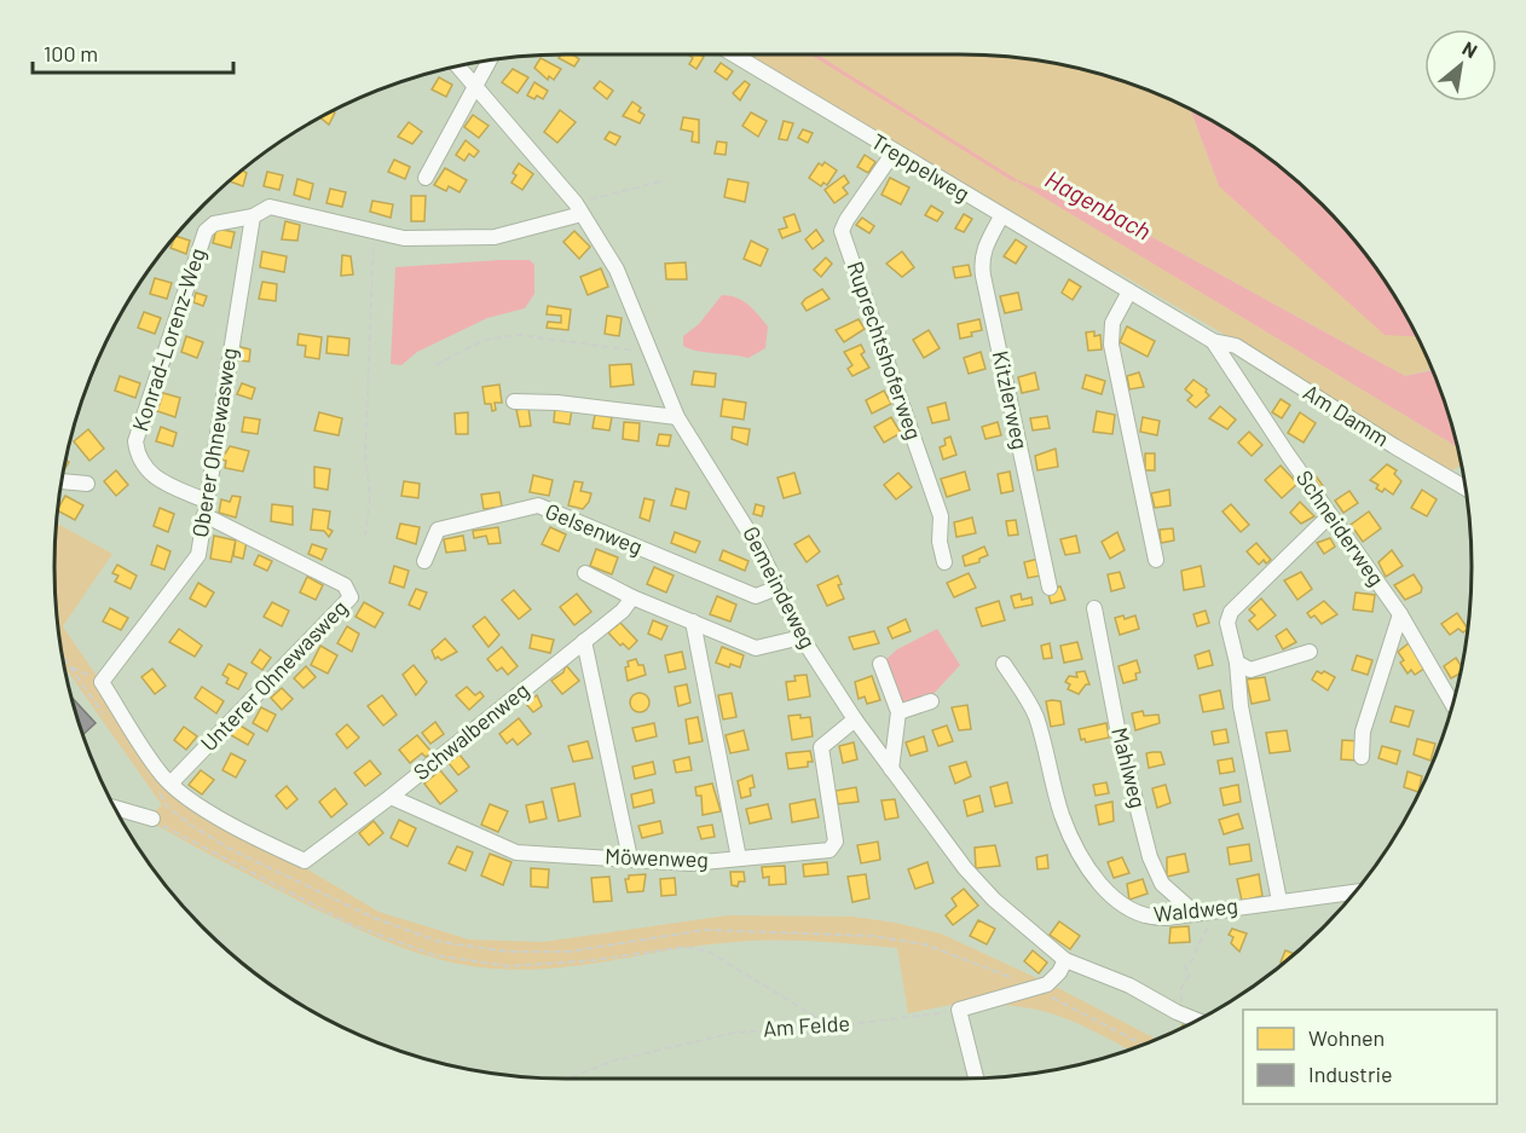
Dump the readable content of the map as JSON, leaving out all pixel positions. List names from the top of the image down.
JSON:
{
  "streets": {
    "street": [
      "Treppelweg",
      "Konrad-Lorenz-Weg",
      "Ruprechtshoferweg",
      "Kitzlerweg",
      "Am Damm",
      "Oberer Ohnewasweg",
      "Schneiderweg",
      "Gelsenweg",
      "Gemeindeweg",
      "Unterer Ohnewasweg",
      "Schwalbenweg",
      "Mahlweg",
      "Möwenweg",
      "Waldweg"
    ],
    "path": ["Am Felde"]
  },
  "crossings": [
    ["Treppelweg", "Ruprechtshoferweg"],
    ["Treppelweg", "Kitzlerweg"],
    ["Treppelweg", "Am Damm"],
    ["Treppelweg", "Schneiderweg"],
    ["Konrad-Lorenz-Weg", "Oberer Ohnewasweg"],
    ["Konrad-Lorenz-Weg", "Unterer Ohnewasweg"],
    ["Am Damm", "Schneiderweg"],
    ["Oberer Ohnewasweg", "Unterer Ohnewasweg"],
    ["Gelsenweg", "Gemeindeweg"],
    ["Gemeindeweg", "Möwenweg"],
    ["Unterer Ohnewasweg", "Schwalbenweg"],
    ["Schwalbenweg", "Möwenweg"],
    ["Mahlweg", "Waldweg"]
  ],
  "water": ["Hagenbach"],
  "legend": ["Wohnen", "Industrie"],
  "scale_bar": "100 m",
  "north": "top right"
}
